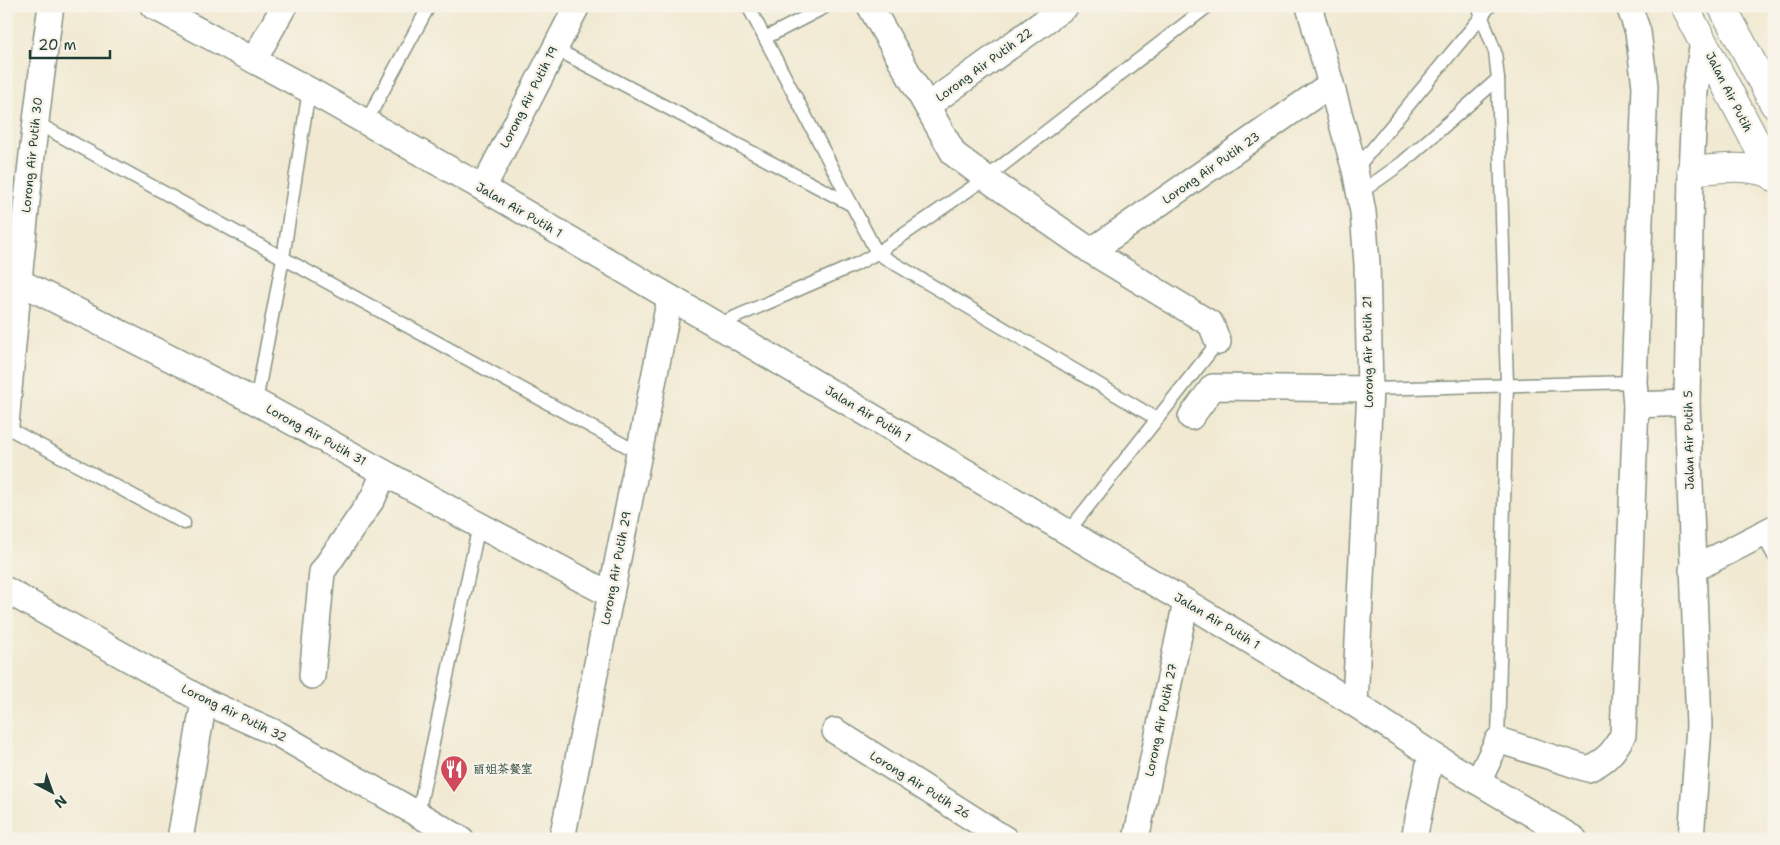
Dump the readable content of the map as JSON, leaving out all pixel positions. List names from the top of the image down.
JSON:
{
  "streets": {
    "street": [
      "Lorong Air Putih 22",
      "Jalan Air Putih",
      "Lorong Air Putih 19",
      "Lorong Air Putih 30",
      "Lorong Air Putih 23",
      "Jalan Air Putih 1",
      "Lorong Air Putih 21",
      "Lorong Air Putih 31",
      "Jalan Air Putih 5",
      "Lorong Air Putih 29",
      "Lorong Air Putih 32",
      "Lorong Air Putih 27",
      "Lorong Air Putih 26"
    ]
  },
  "crossings": [
    ["Jalan Air Putih", "Jalan Air Putih 5"],
    ["Lorong Air Putih 19", "Jalan Air Putih 1"],
    ["Lorong Air Putih 30", "Lorong Air Putih 31"],
    ["Lorong Air Putih 23", "Lorong Air Putih 21"],
    ["Jalan Air Putih 1", "Lorong Air Putih 21"],
    ["Jalan Air Putih 1", "Lorong Air Putih 29"],
    ["Jalan Air Putih 1", "Lorong Air Putih 27"],
    ["Lorong Air Putih 31", "Lorong Air Putih 29"]
  ],
  "places": {
    "restaurant": ["丽姐茶餐室"]
  },
  "scale_bar": "20 m",
  "north": "bottom right"
}
